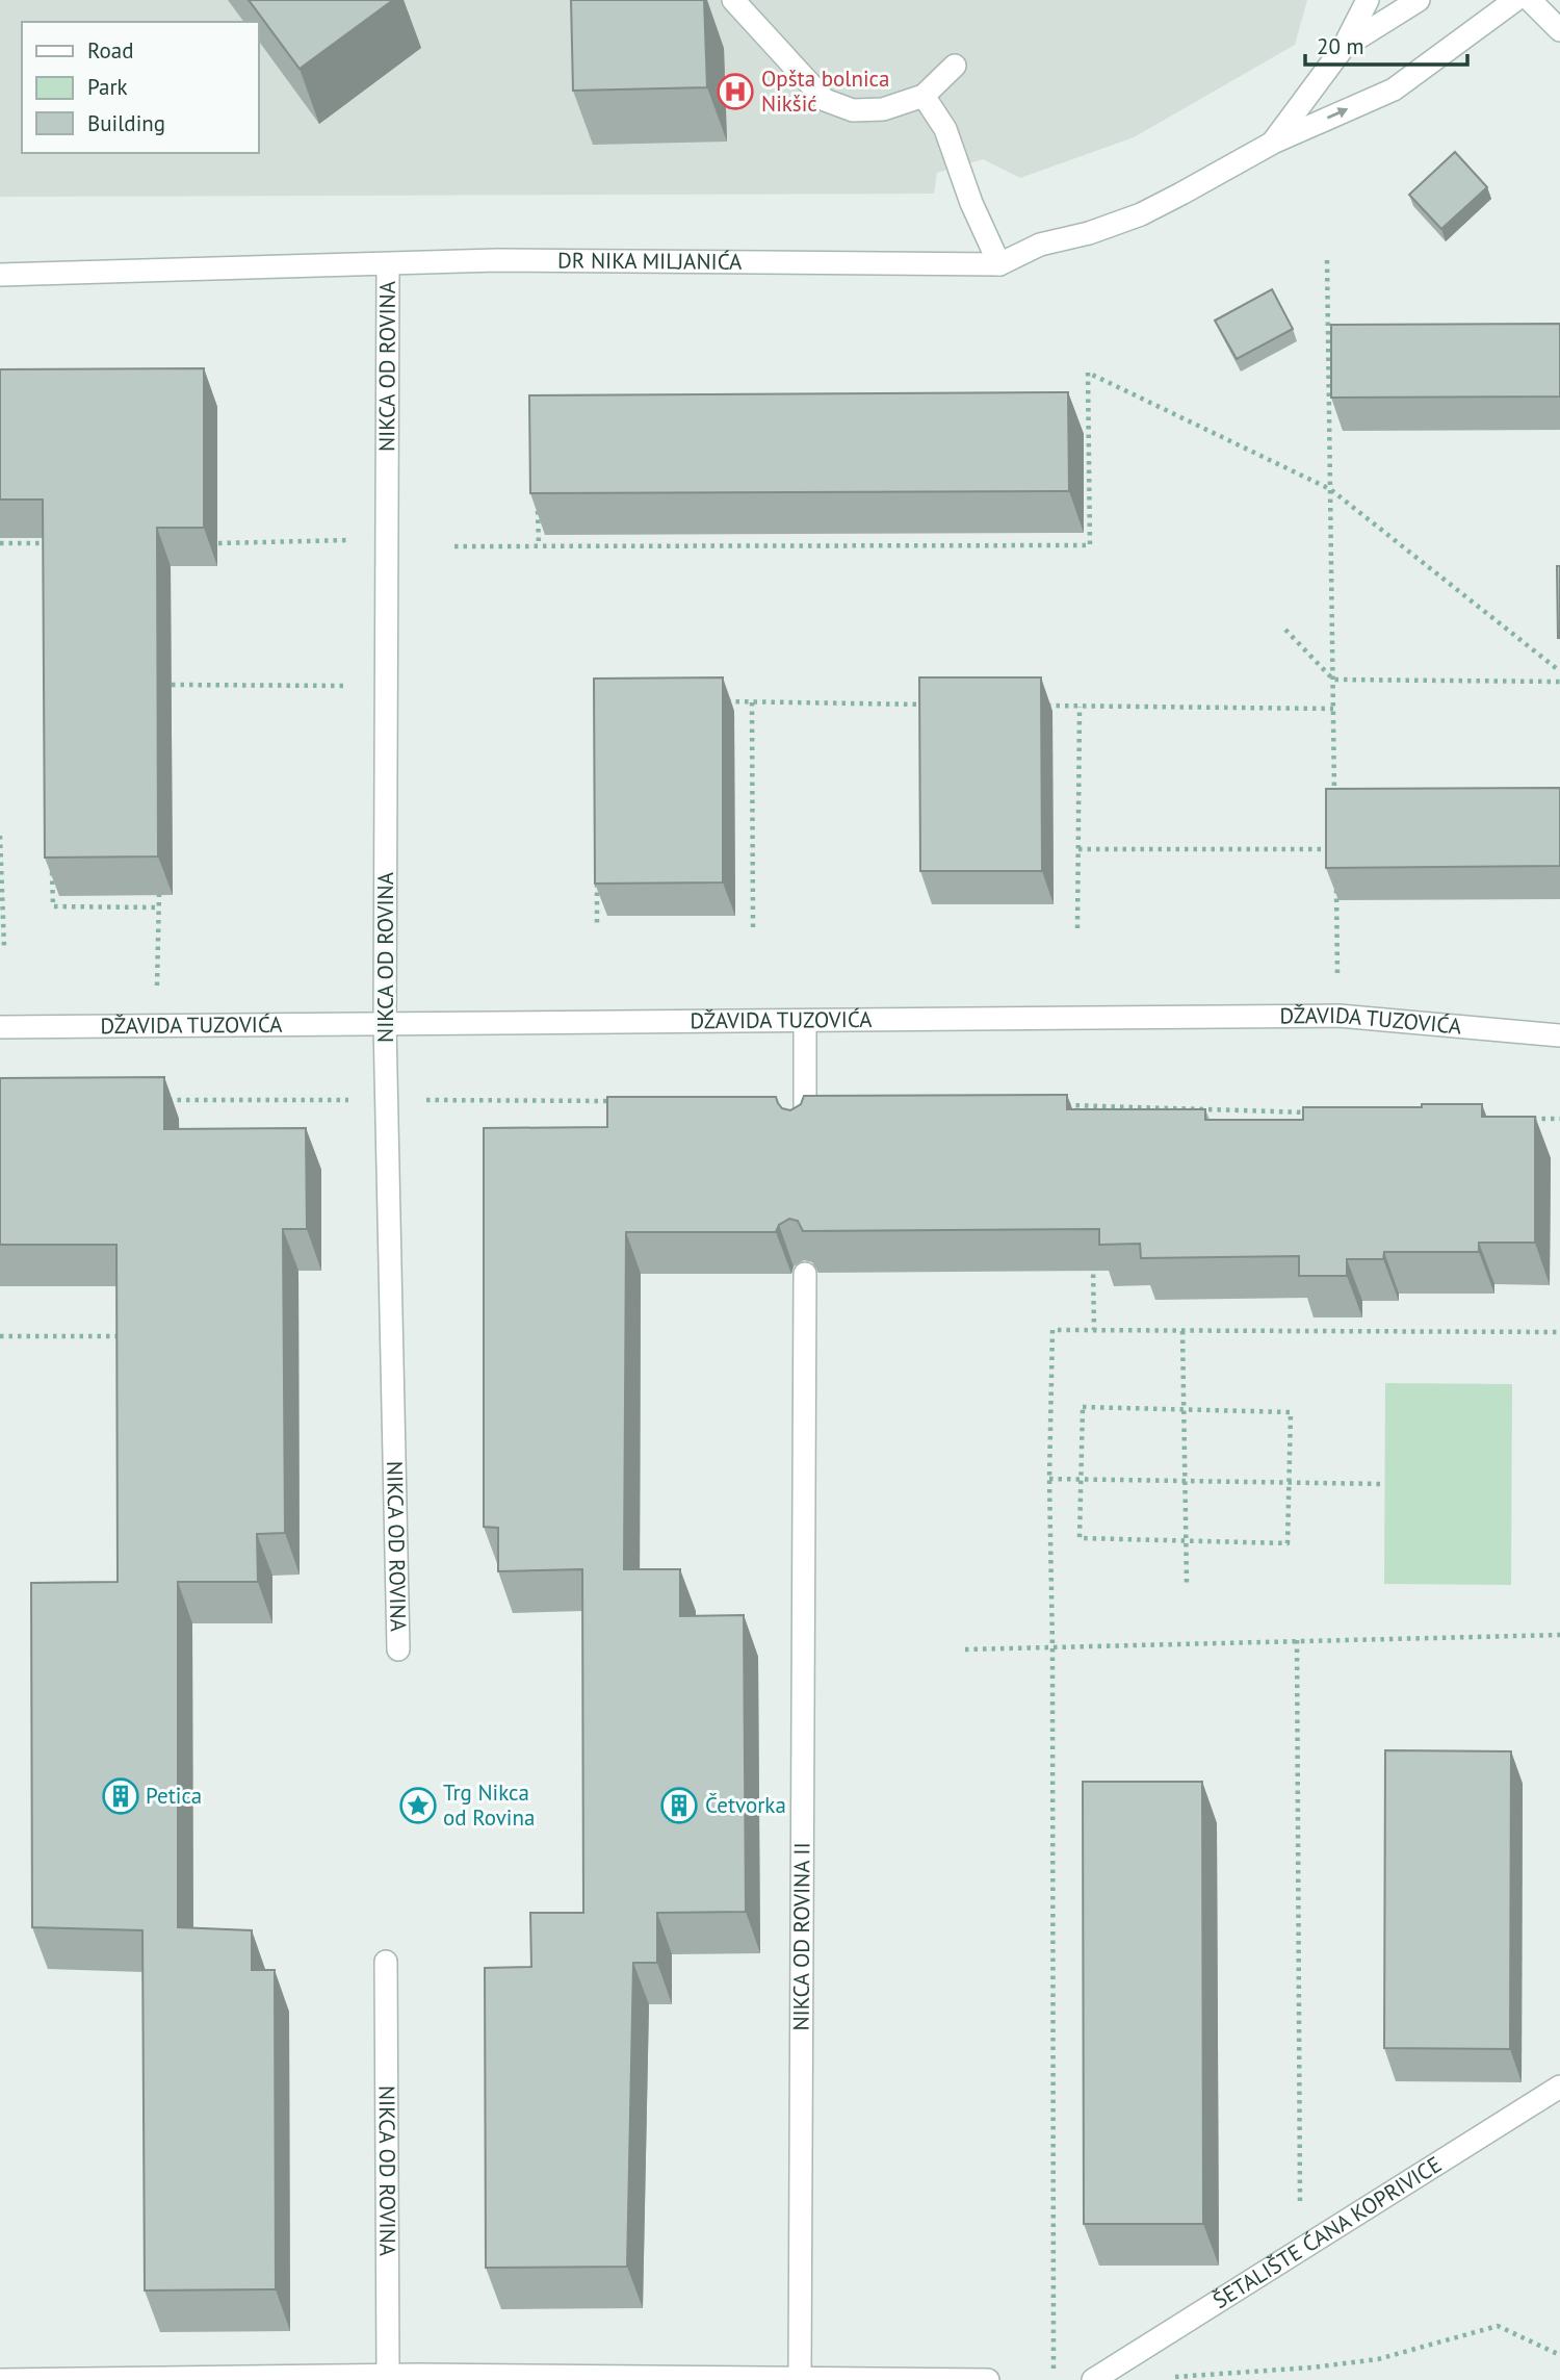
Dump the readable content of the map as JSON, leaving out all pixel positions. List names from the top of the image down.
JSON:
{
  "streets": {
    "street": [
      "DR NIKA MILJANIĆA",
      "NIKCA OD ROVINA",
      "DŽAVIDA TUZOVIĆA",
      "NIKCA OD ROVINA II",
      "ŠETALIŠTE ĆANA KOPRIVICE"
    ]
  },
  "crossings": [
    ["DR NIKA MILJANIĆA", "NIKCA OD ROVINA"],
    ["NIKCA OD ROVINA", "DŽAVIDA TUZOVIĆA"]
  ],
  "places": {
    "hospital": ["Opšta bolnica Nikšić"],
    "building": ["Petica", "Četvorka"],
    "place": ["Trg Nikca od Rovina"]
  },
  "legend": ["Road", "Park", "Building"],
  "scale_bar": "20 m"
}
